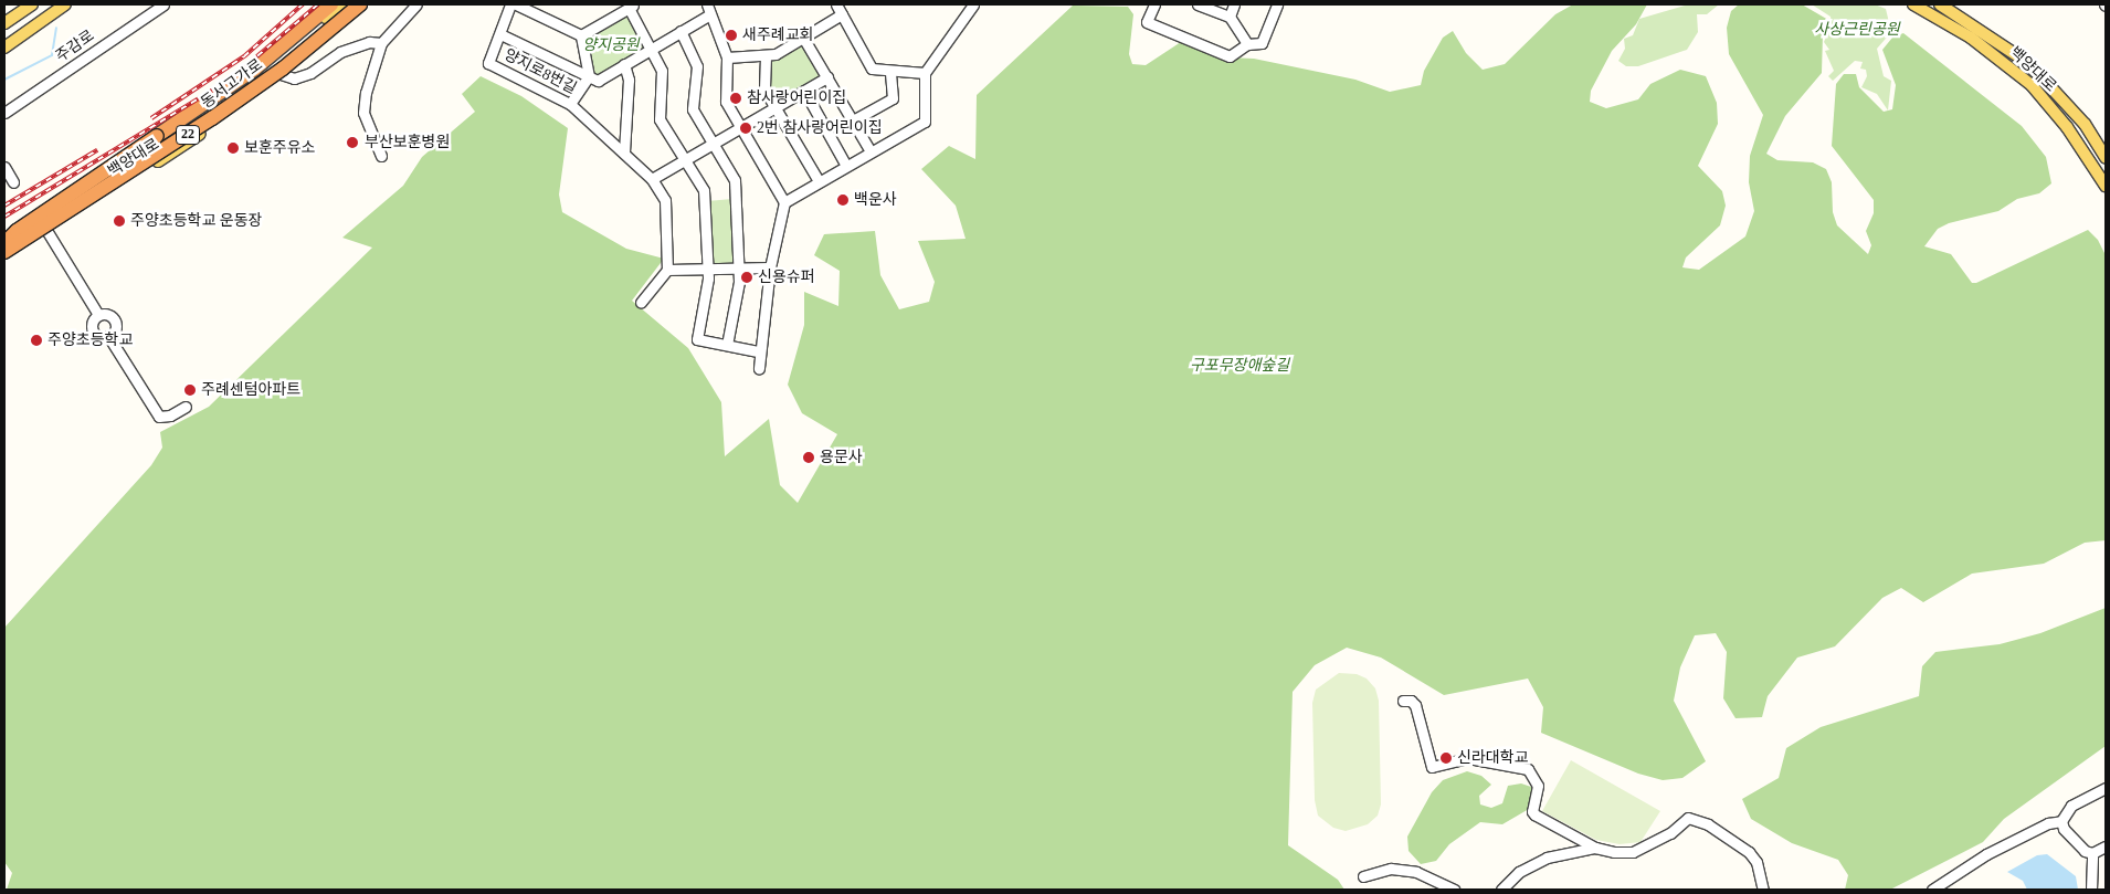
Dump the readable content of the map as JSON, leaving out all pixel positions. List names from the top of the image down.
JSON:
{
  "streets": {
    "highway": ["동서고가로", "22"],
    "main road": ["백양대로"],
    "street": ["주감로", "양지로8번길"]
  },
  "crossings": [
    ["백양대로", "동서고가로"]
  ],
  "parks": ["사상근린공원", "양지공원", "구포무장애숲길"],
  "places": [
    "새주례교회",
    "참사랑어린이집",
    "2번 참사랑어린이집",
    "부산보훈병원",
    "보훈주유소",
    "백운사",
    "주양초등학교 운동장",
    "신용슈퍼",
    "주양초등학교",
    "주례센텀아파트",
    "용문사",
    "신라대학교"
  ]
}
